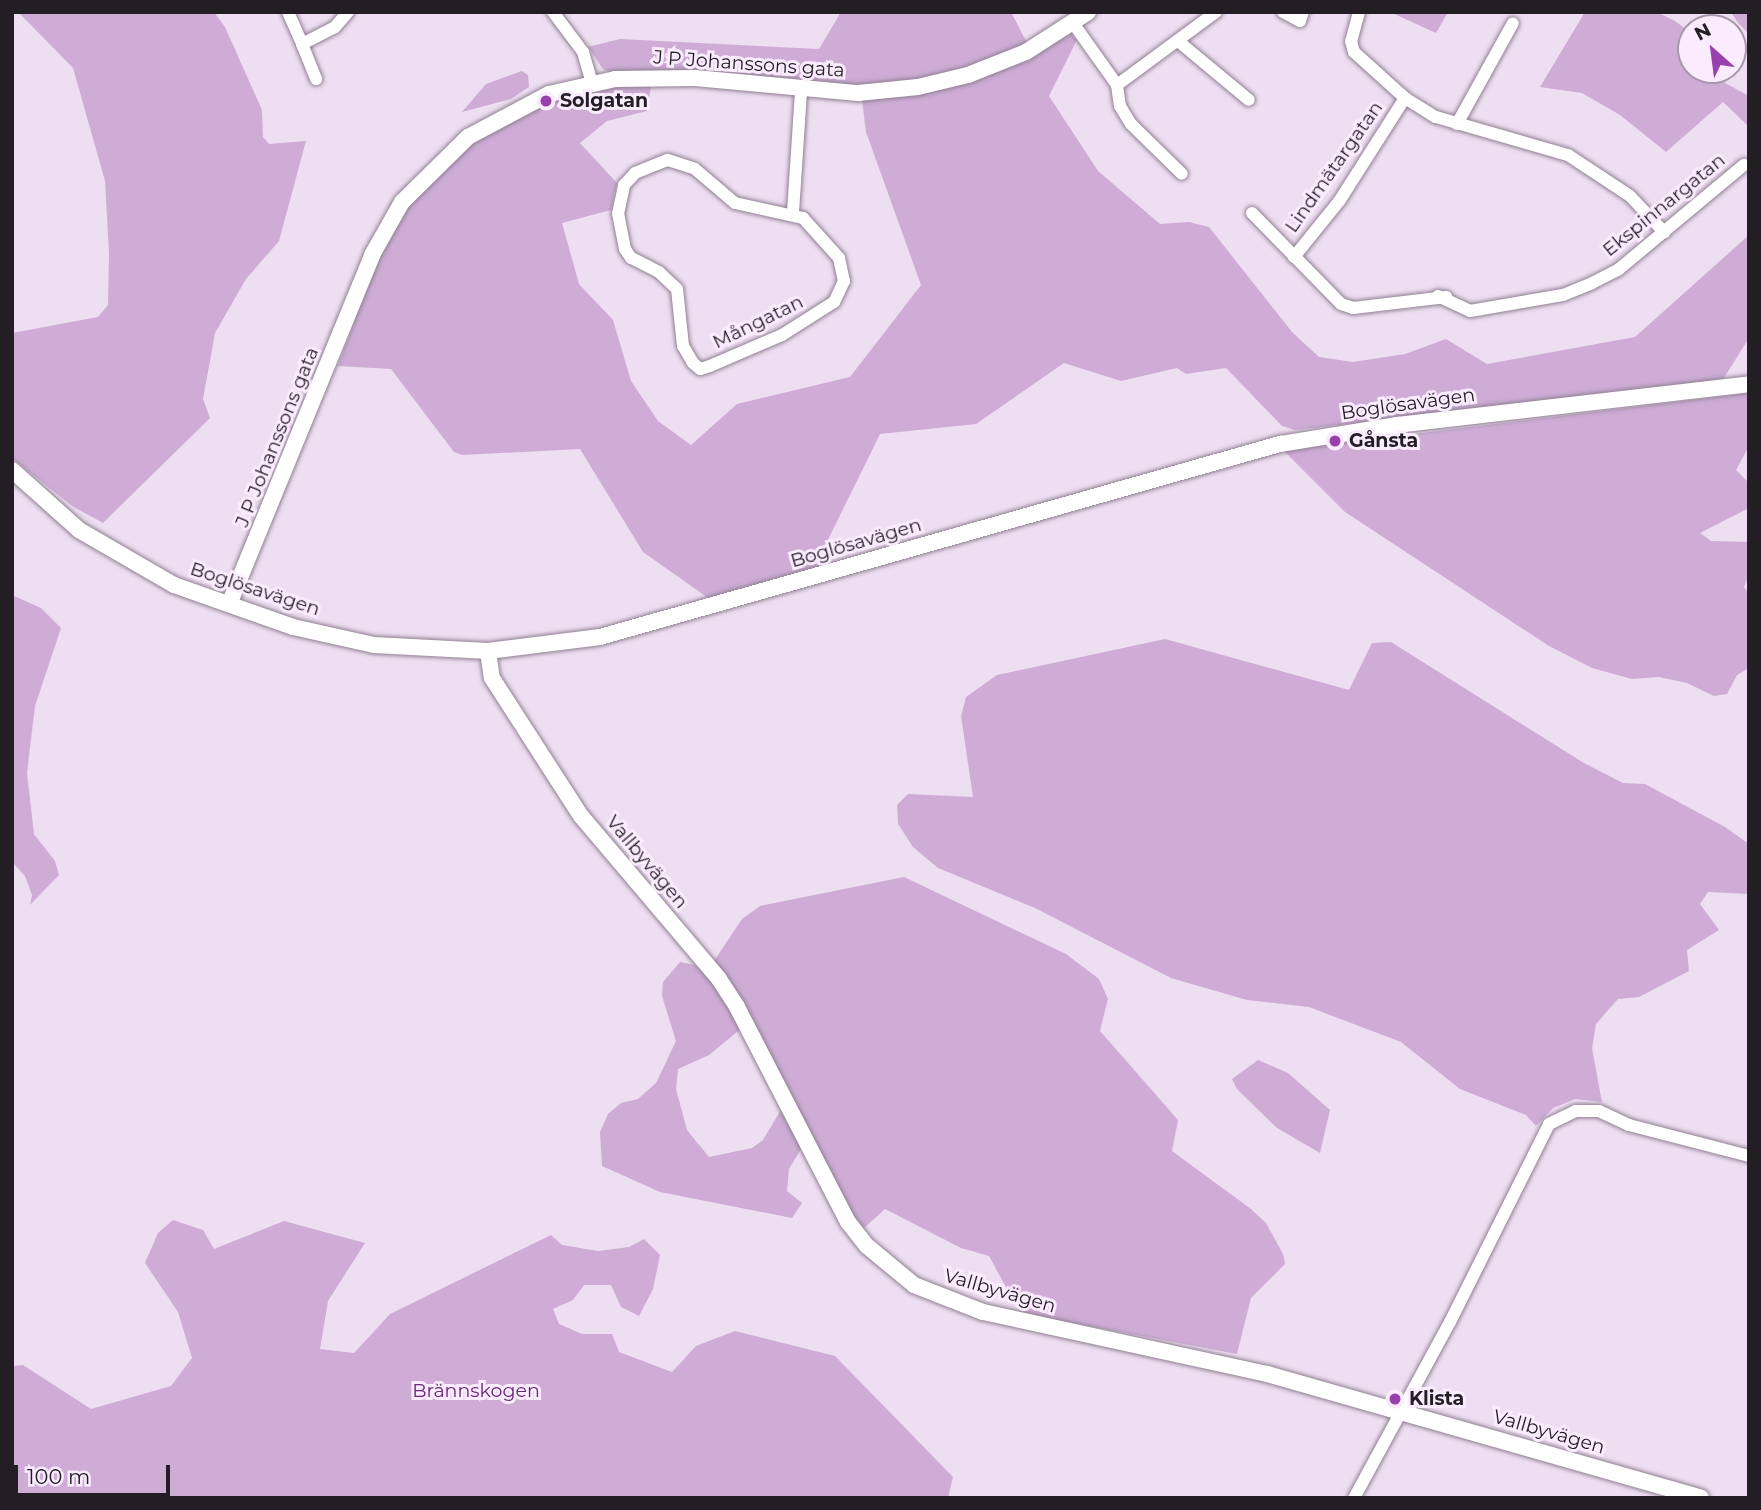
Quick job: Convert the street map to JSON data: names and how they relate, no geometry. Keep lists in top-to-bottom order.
{
  "streets": {
    "street": [
      "J P Johanssons gata",
      "Lindmätargatan",
      "Ekspinnargatan",
      "Mångatan",
      "Boglösavägen",
      "Vallbyvägen"
    ]
  },
  "crossings": [
    ["J P Johanssons gata", "Boglösavägen"],
    ["Lindmätargatan", "Ekspinnargatan"],
    ["Boglösavägen", "Vallbyvägen"]
  ],
  "parks": ["Brännskogen"],
  "places": ["Solgatan", "Gånsta", "Klista"],
  "scale_bar": "100 m",
  "north": "top left"
}
